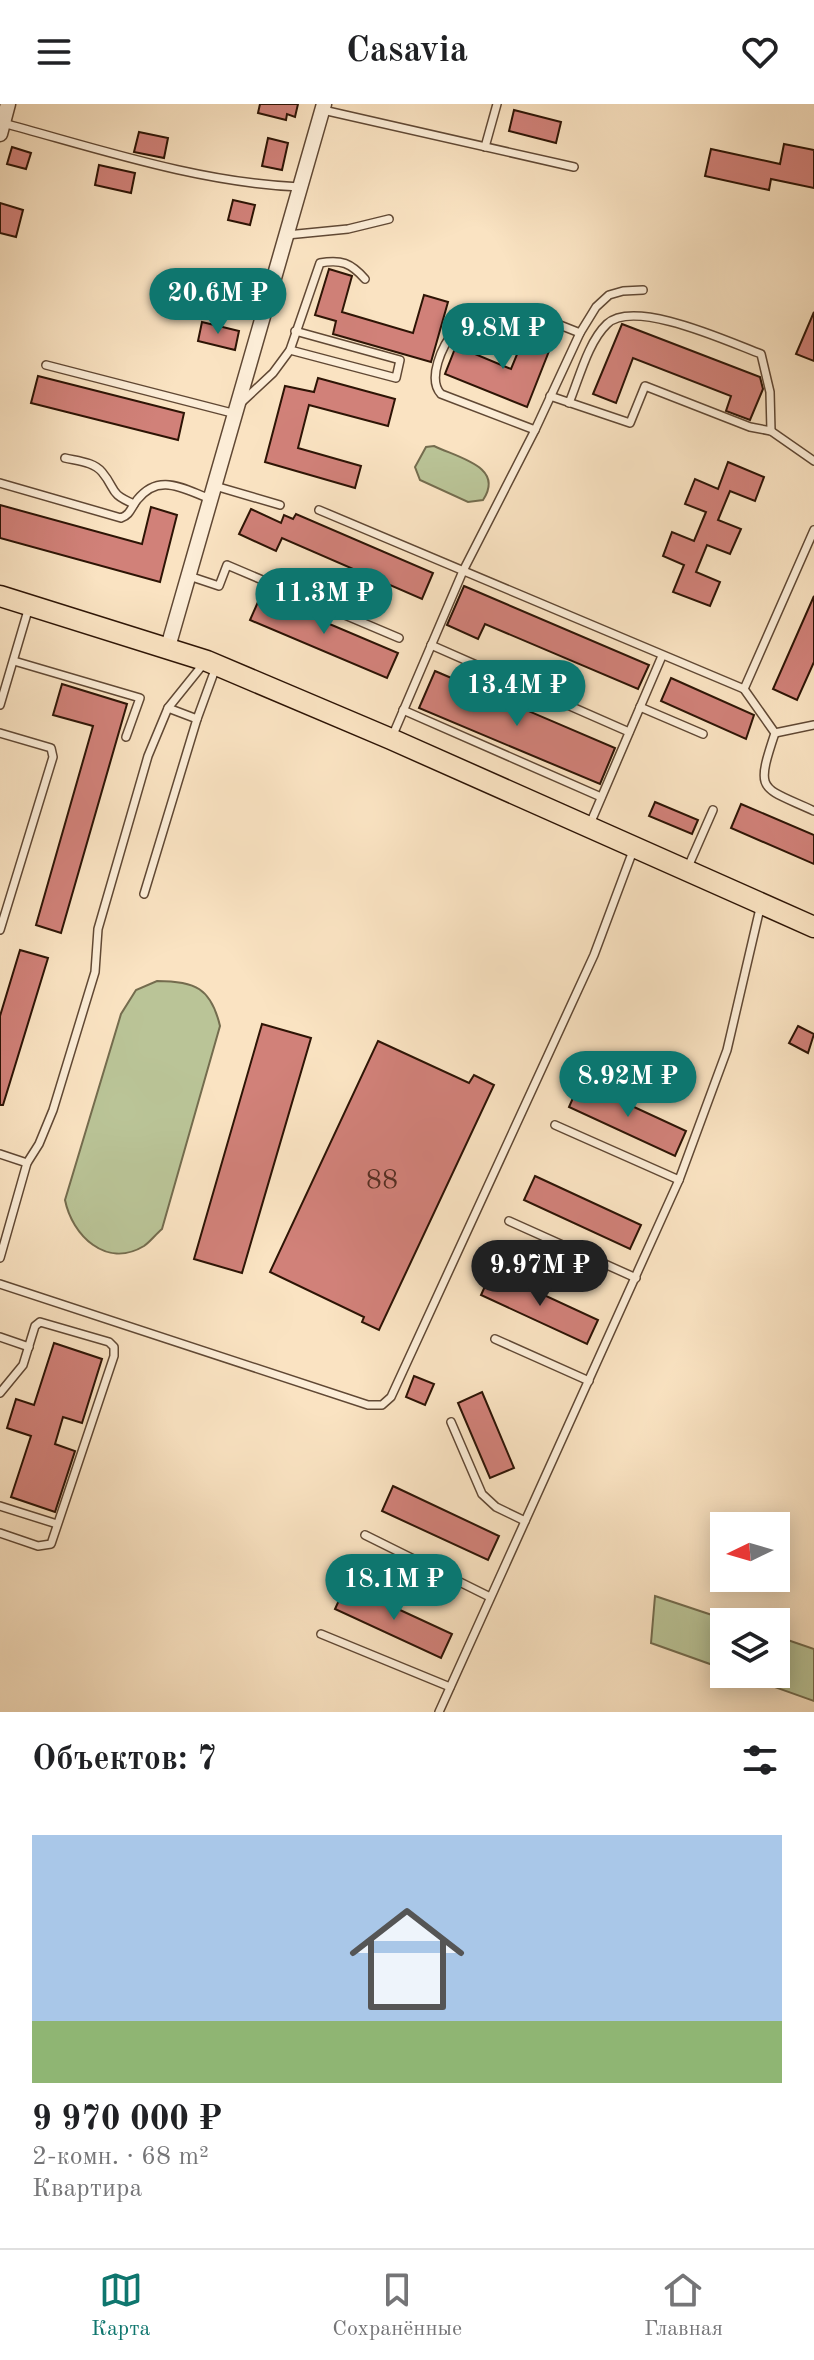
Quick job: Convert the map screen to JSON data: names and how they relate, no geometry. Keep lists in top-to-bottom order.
{
  "house_numbers": ["88"],
  "north": "left",
  "page": {
    "header": "Casavia",
    "price": [
      "20.6M ₽",
      "9.8M ₽",
      "11.3M ₽",
      "13.4M ₽",
      "8.92M ₽",
      "9.97M ₽",
      "18.1M ₽"
    ],
    "heading": "Объектов: 7",
    "list": [
      {
        "name": "9 970 000 ₽",
        "note": "2-комн. · 68 m² · Квартира"
      }
    ],
    "tabs": ["Карта", "Сохранённые", "Главная"]
  }
}
